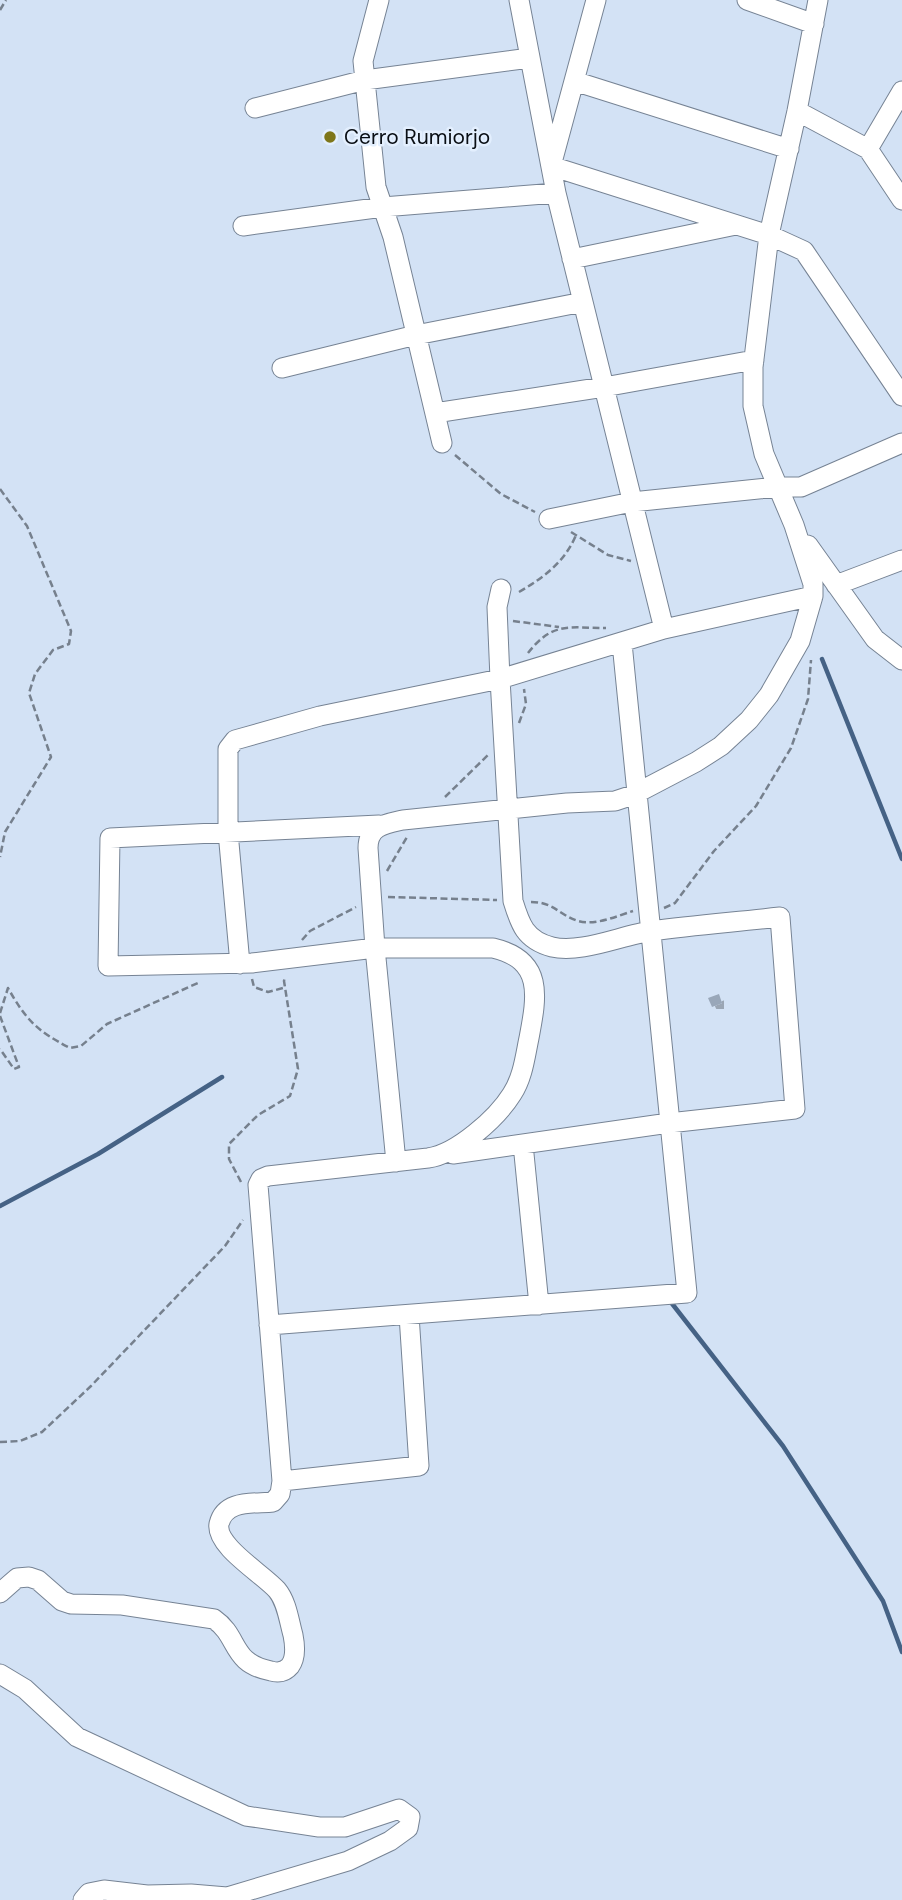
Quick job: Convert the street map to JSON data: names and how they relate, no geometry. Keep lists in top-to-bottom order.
{
  "places": ["Cerro Rumiorjo"]
}
